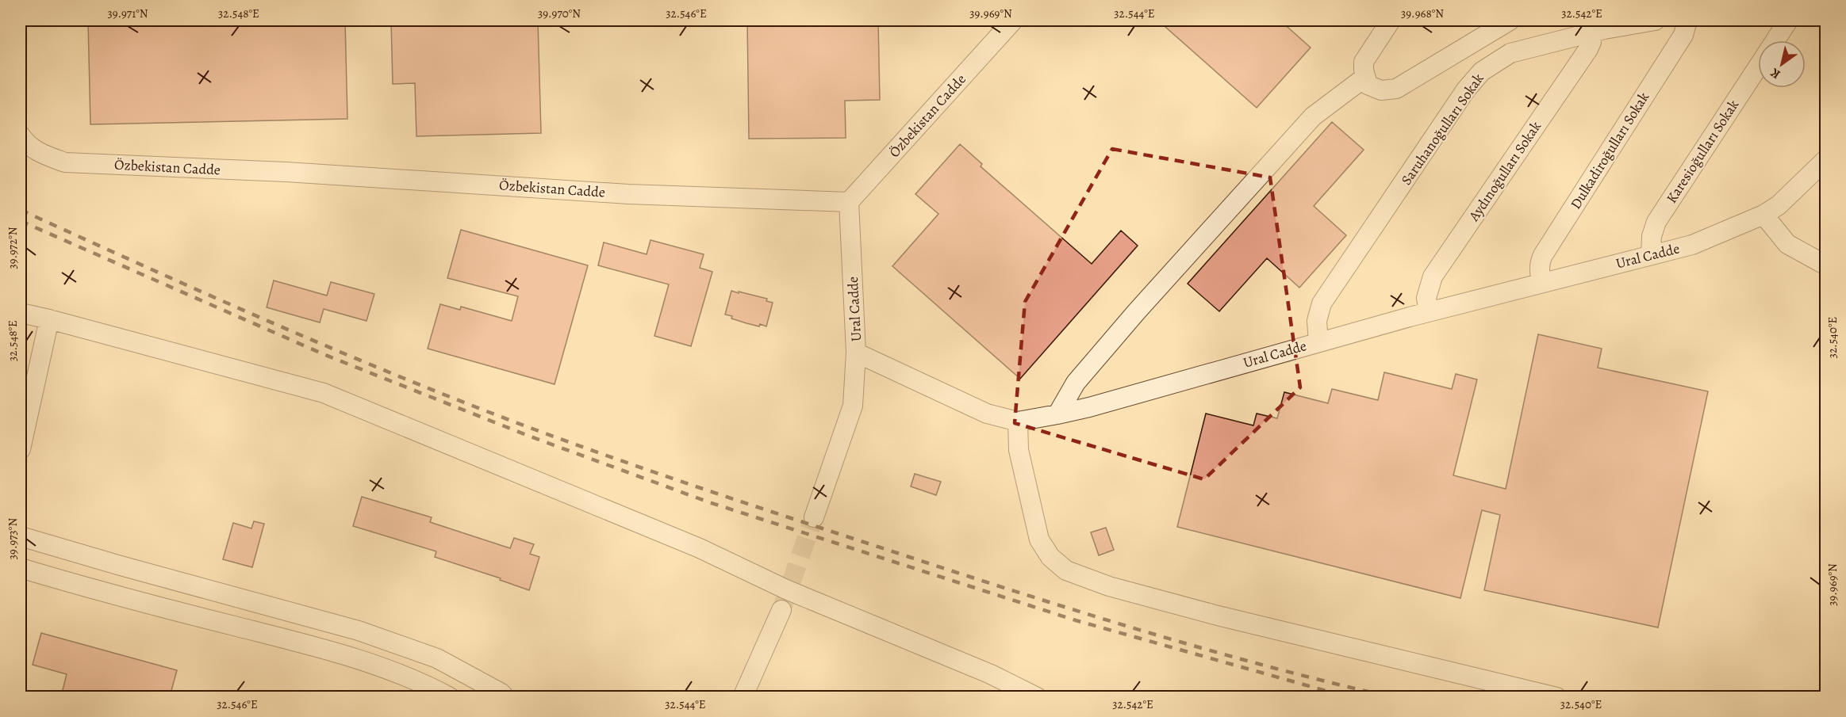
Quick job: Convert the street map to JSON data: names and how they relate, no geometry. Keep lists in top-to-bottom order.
{
  "streets": {
    "street": [
      "Özbekistan Cadde",
      "Saruhanoğulları Sokak",
      "Dulkadiroğulları Sokak",
      "Karesioğulları Sokak",
      "Aydınoğulları Sokak",
      "Ural Cadde"
    ]
  },
  "crossings": [
    ["Özbekistan Cadde", "Ural Cadde"],
    ["Saruhanoğulları Sokak", "Aydınoğulları Sokak"],
    ["Saruhanoğulları Sokak", "Ural Cadde"],
    ["Dulkadiroğulları Sokak", "Ural Cadde"],
    ["Karesioğulları Sokak", "Ural Cadde"],
    ["Aydınoğulları Sokak", "Ural Cadde"]
  ],
  "north": "bottom left",
  "coordinates": [
    "39.971°N",
    "32.548°E",
    "39.970°N",
    "32.546°E",
    "39.969°N",
    "32.544°E",
    "39.968°N",
    "32.542°E",
    "39.972°N",
    "32.540°E",
    "39.973°N"
  ]
}
